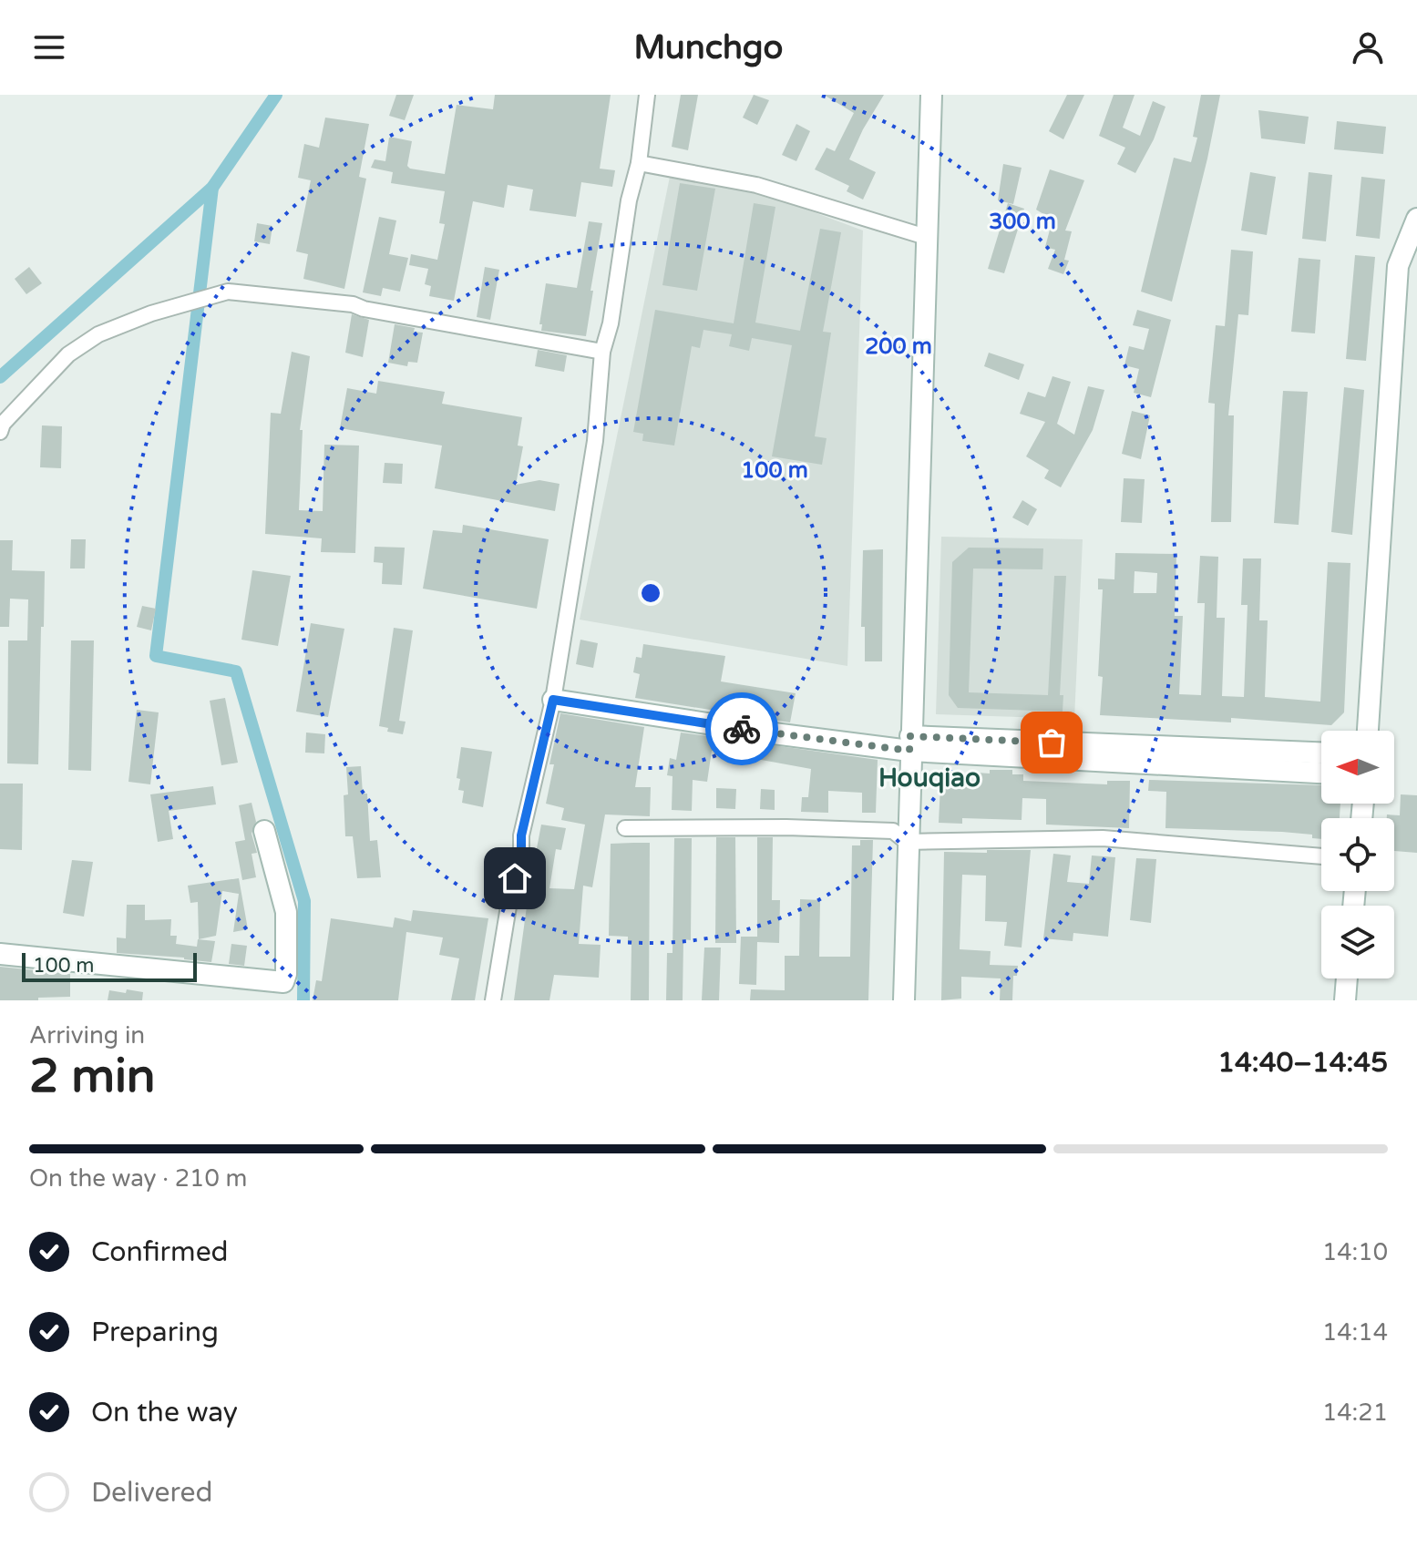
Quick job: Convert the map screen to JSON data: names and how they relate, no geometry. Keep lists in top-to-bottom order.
{
  "districts": ["Houqiao"],
  "scale_bar": "100 m",
  "north": "left",
  "page": {
    "header": "Munchgo",
    "scale": "100 m",
    "heading": ["2 min", "Arriving in", "14:40–14:45"],
    "bar": "On the way · 210 m",
    "list": [
      ["Confirmed", "14:10"],
      ["Preparing", "14:14"],
      ["On the way", "14:21"],
      "Delivered"
    ]
  },
  "rings": ["300 m", "200 m", "100 m"]
}
